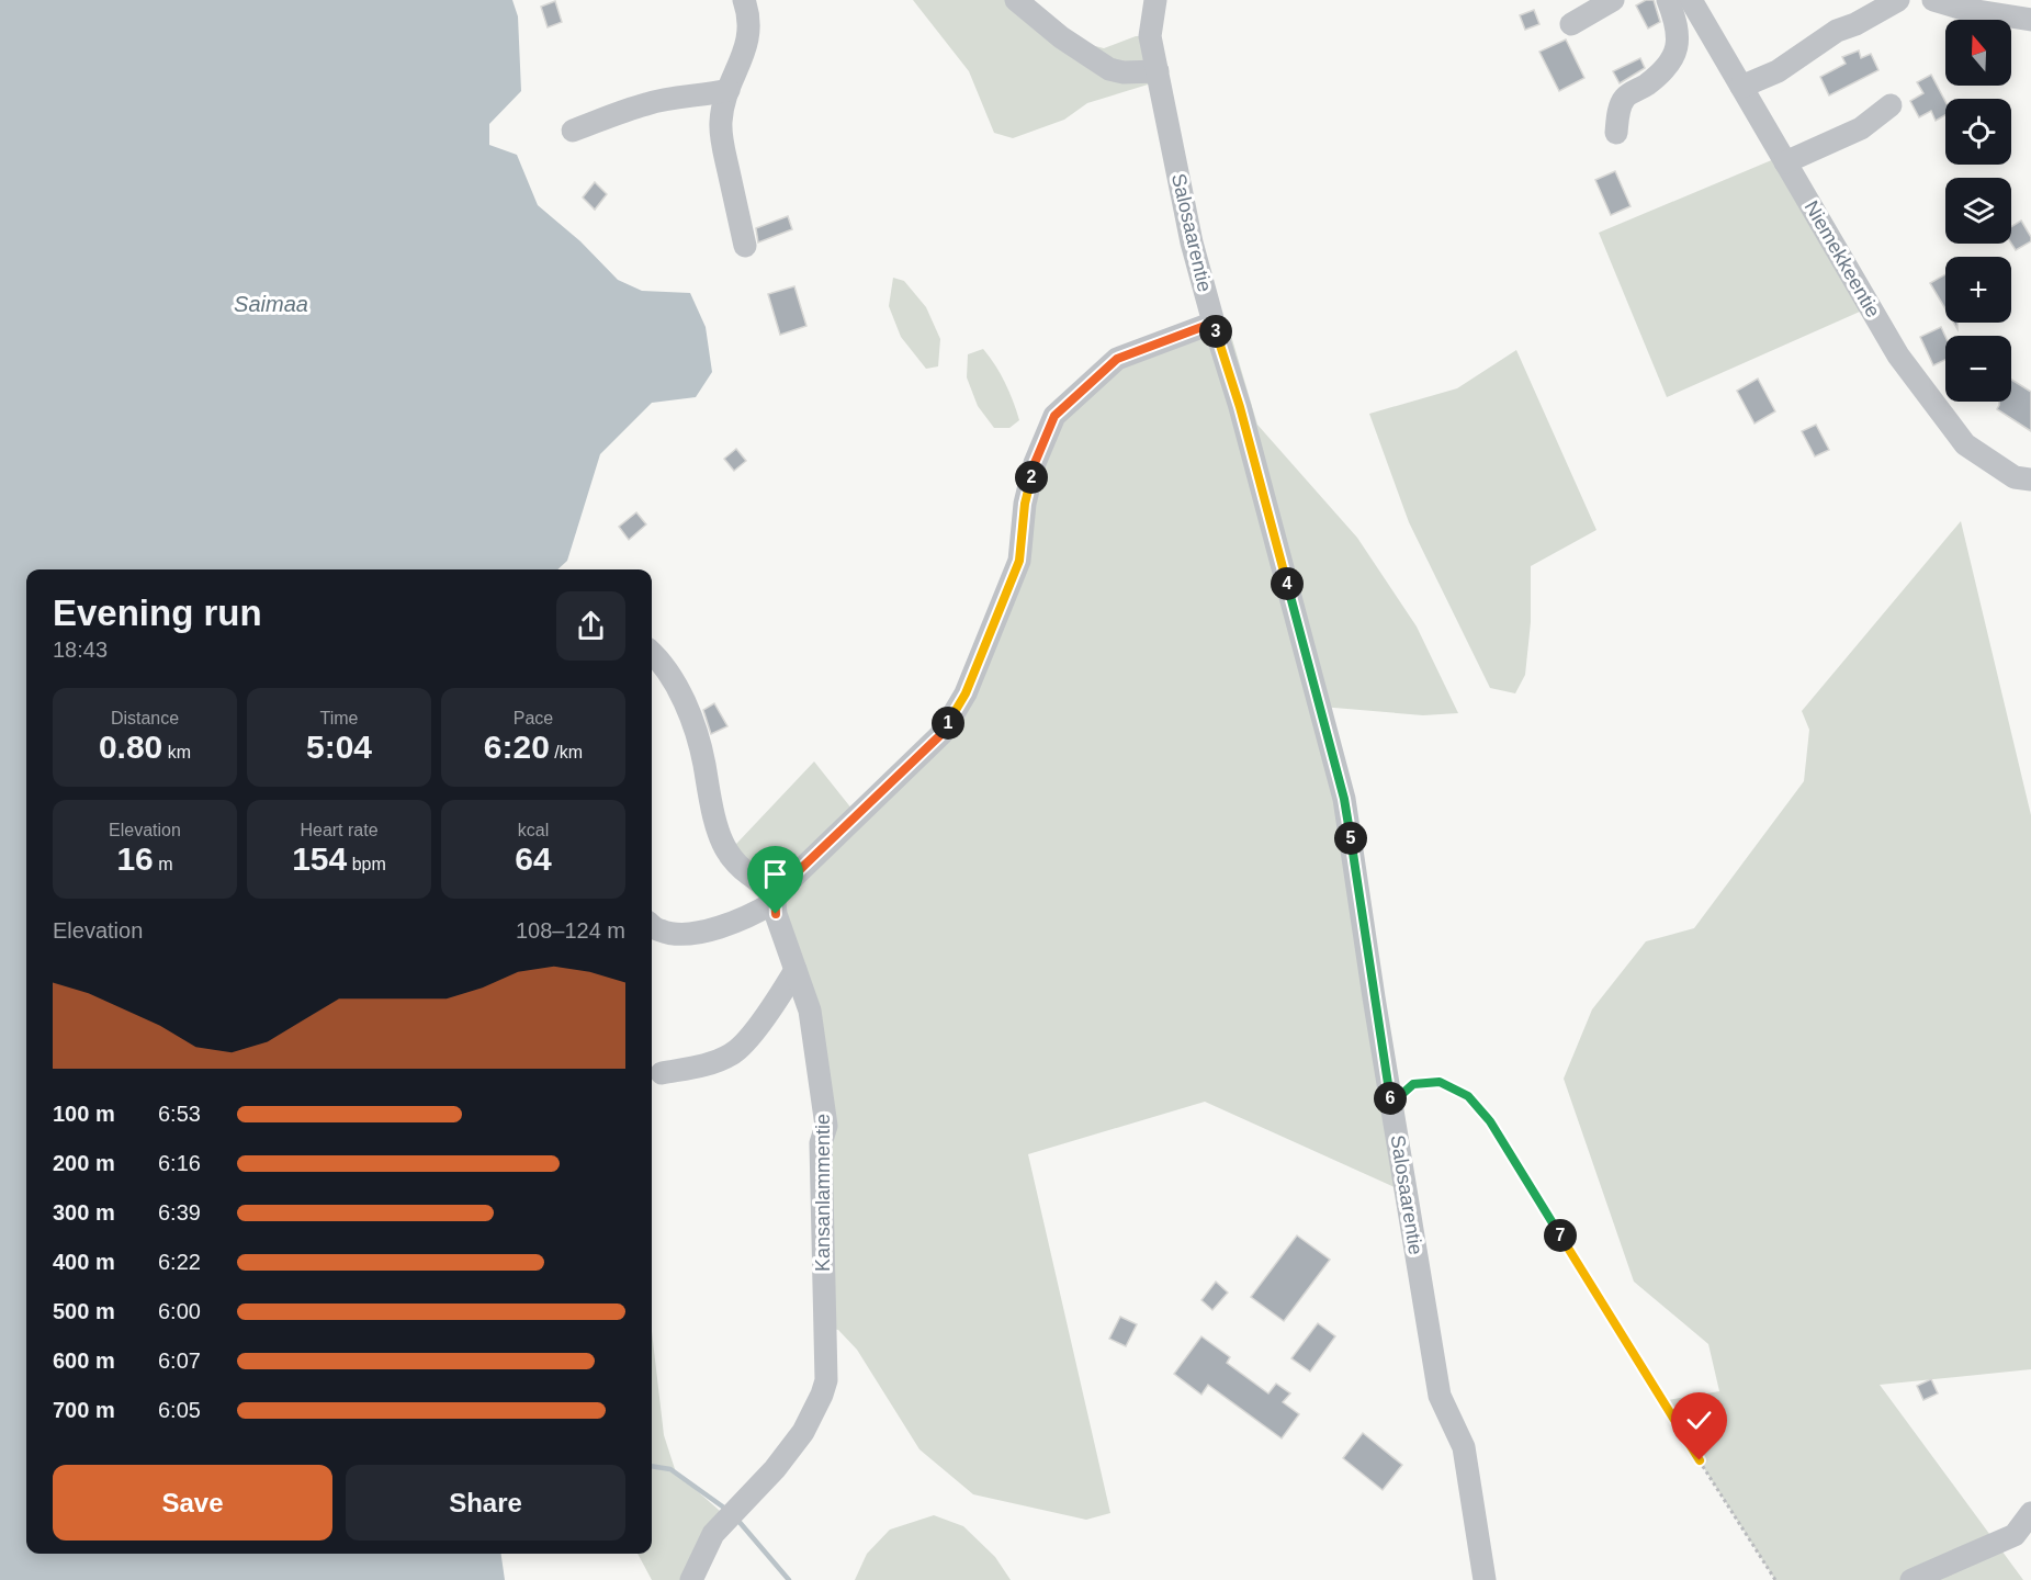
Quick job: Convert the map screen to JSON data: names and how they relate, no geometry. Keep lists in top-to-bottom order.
{
  "streets": {
    "street": ["Salosaarentie", "Niemekkeentie", "Kansanlammentie"]
  },
  "water": ["Saimaa"],
  "north": "top",
  "page": {
    "map_buttons": ["+", "−"],
    "pins": [
      "3",
      "2",
      "4",
      "1",
      "5",
      "6",
      "7"
    ],
    "heading": ["Evening run", "18:43"],
    "stats": [
      ["Distance", "0.80 km"],
      ["Time", "5:04"],
      ["Pace", "6:20 /km"],
      ["Elevation", "16 m"],
      ["Heart rate", "154 bpm"],
      ["kcal", "64"]
    ],
    "chart": ["Elevation", "108–124 m"],
    "list": [
      {
        "name": "100 m",
        "note": "6:53"
      },
      {
        "name": "200 m",
        "note": "6:16"
      },
      {
        "name": "300 m",
        "note": "6:39"
      },
      {
        "name": "400 m",
        "note": "6:22"
      },
      {
        "name": "500 m",
        "note": "6:00"
      },
      {
        "name": "600 m",
        "note": "6:07"
      },
      {
        "name": "700 m",
        "note": "6:05"
      }
    ],
    "buttons": ["Save", "Share"]
  }
}
